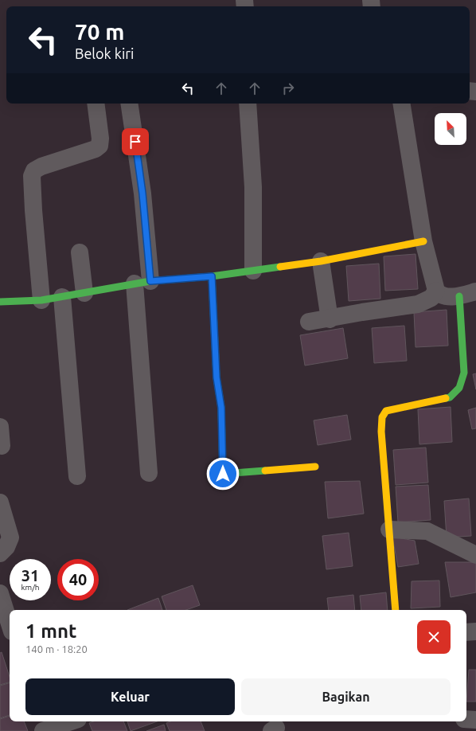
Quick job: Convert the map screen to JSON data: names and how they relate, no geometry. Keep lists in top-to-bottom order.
{
  "north": "top left",
  "page": {
    "turn": ["70 m", "Belok kiri"],
    "speed": "31 km/h",
    "limit": "40",
    "heading": ["1 mnt", "140 m · 18:20"],
    "buttons": ["Keluar", "Bagikan"]
  }
}
